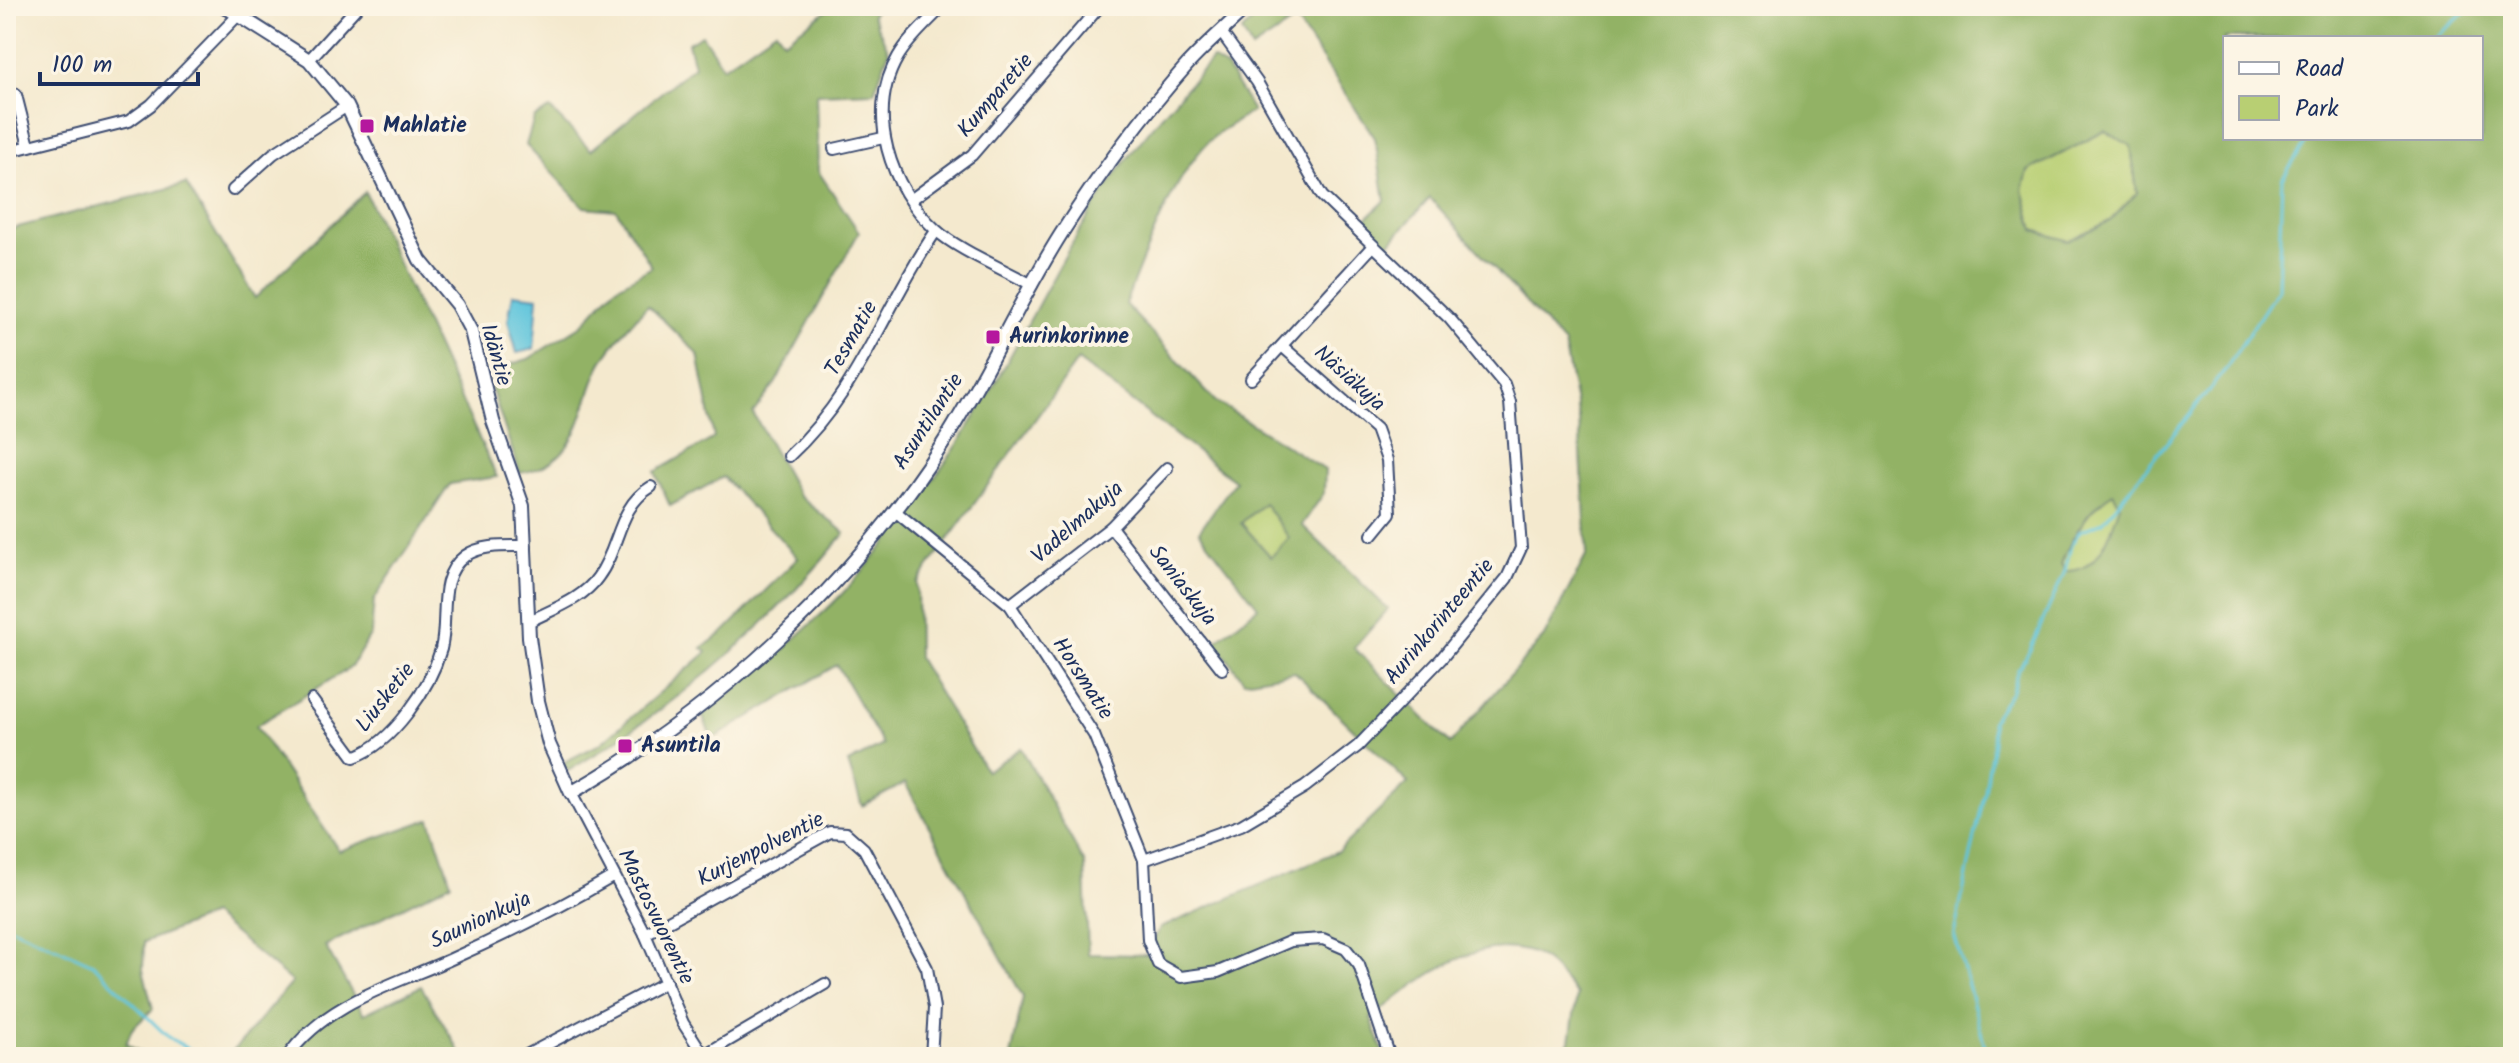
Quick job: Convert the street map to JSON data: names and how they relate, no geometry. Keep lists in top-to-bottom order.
{
  "streets": {
    "street": [
      "Kumparetie",
      "Tesmatie",
      "Idäntie",
      "Näsiäkuja",
      "Asuntilantie",
      "Vadelmakuja",
      "Saniaskuja",
      "Aurinkorinteentie",
      "Horsmatie",
      "Liusketie",
      "Kurjenpolventie",
      "Mastosvuorentie",
      "Saunionkuja"
    ]
  },
  "crossings": [
    ["Idäntie", "Asuntilantie"],
    ["Idäntie", "Liusketie"],
    ["Idäntie", "Mastosvuorentie"],
    ["Asuntilantie", "Aurinkorinteentie"],
    ["Asuntilantie", "Horsmatie"],
    ["Asuntilantie", "Mastosvuorentie"],
    ["Vadelmakuja", "Saniaskuja"],
    ["Vadelmakuja", "Horsmatie"],
    ["Aurinkorinteentie", "Horsmatie"],
    ["Kurjenpolventie", "Mastosvuorentie"],
    ["Mastosvuorentie", "Saunionkuja"]
  ],
  "places": {
    "transit": ["Mahlatie", "Aurinkorinne", "Asuntila"]
  },
  "legend": ["Road", "Park"],
  "scale_bar": "100 m"
}
